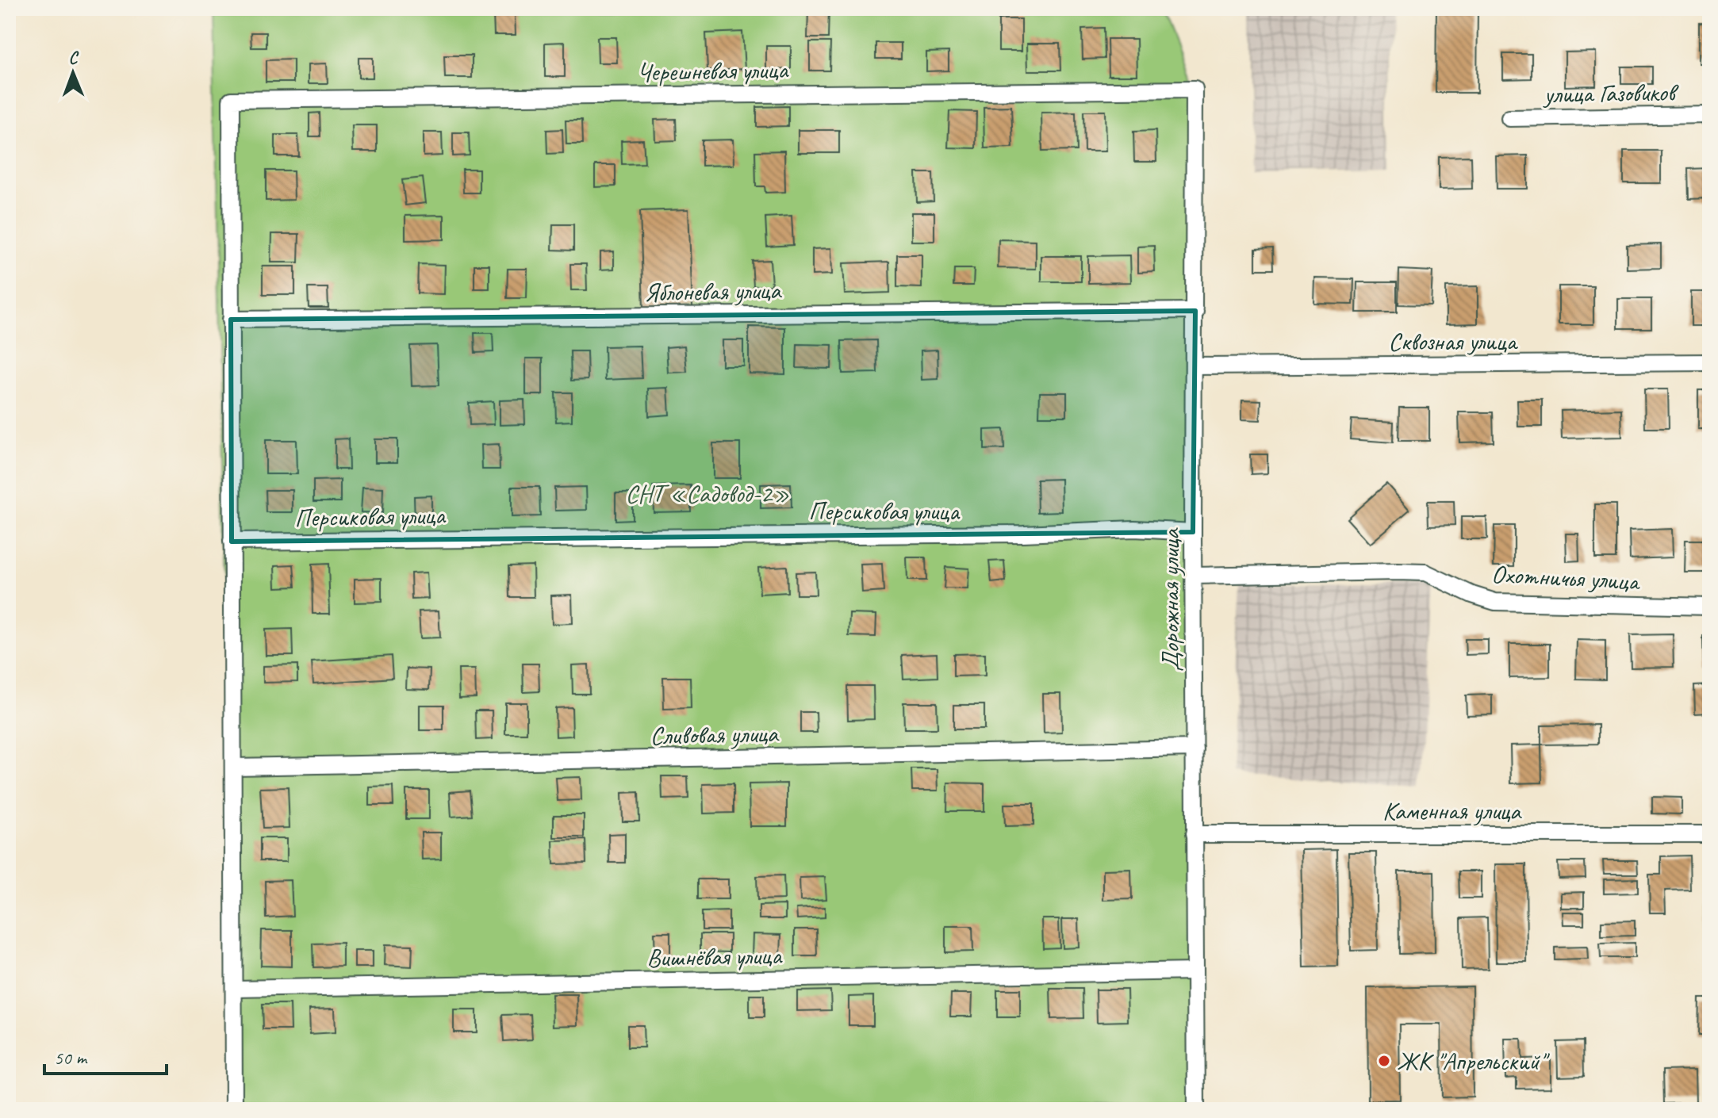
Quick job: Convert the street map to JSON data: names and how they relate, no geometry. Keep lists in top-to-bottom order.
{
  "streets": {
    "street": [
      "Черешневая улица",
      "улица Газовиков",
      "Яблоневая улица",
      "Сквозная улица",
      "Персиковая улица",
      "Охотничья улица",
      "Дорожная улица",
      "Сливовая улица",
      "Каменная улица",
      "Вишнёвая улица"
    ]
  },
  "crossings": [
    ["Черешневая улица", "Яблоневая улица"],
    ["Черешневая улица", "Дорожная улица"],
    ["Яблоневая улица", "Дорожная улица"],
    ["Сквозная улица", "Дорожная улица"],
    ["Персиковая улица", "Дорожная улица"],
    ["Охотничья улица", "Дорожная улица"],
    ["Дорожная улица", "Сливовая улица"],
    ["Дорожная улица", "Каменная улица"],
    ["Дорожная улица", "Вишнёвая улица"]
  ],
  "parks": ["СНТ «Садовод-2»"],
  "places": ["ЖК \"Апрельский\""],
  "scale_bar": "50 m",
  "north": "top"
}
